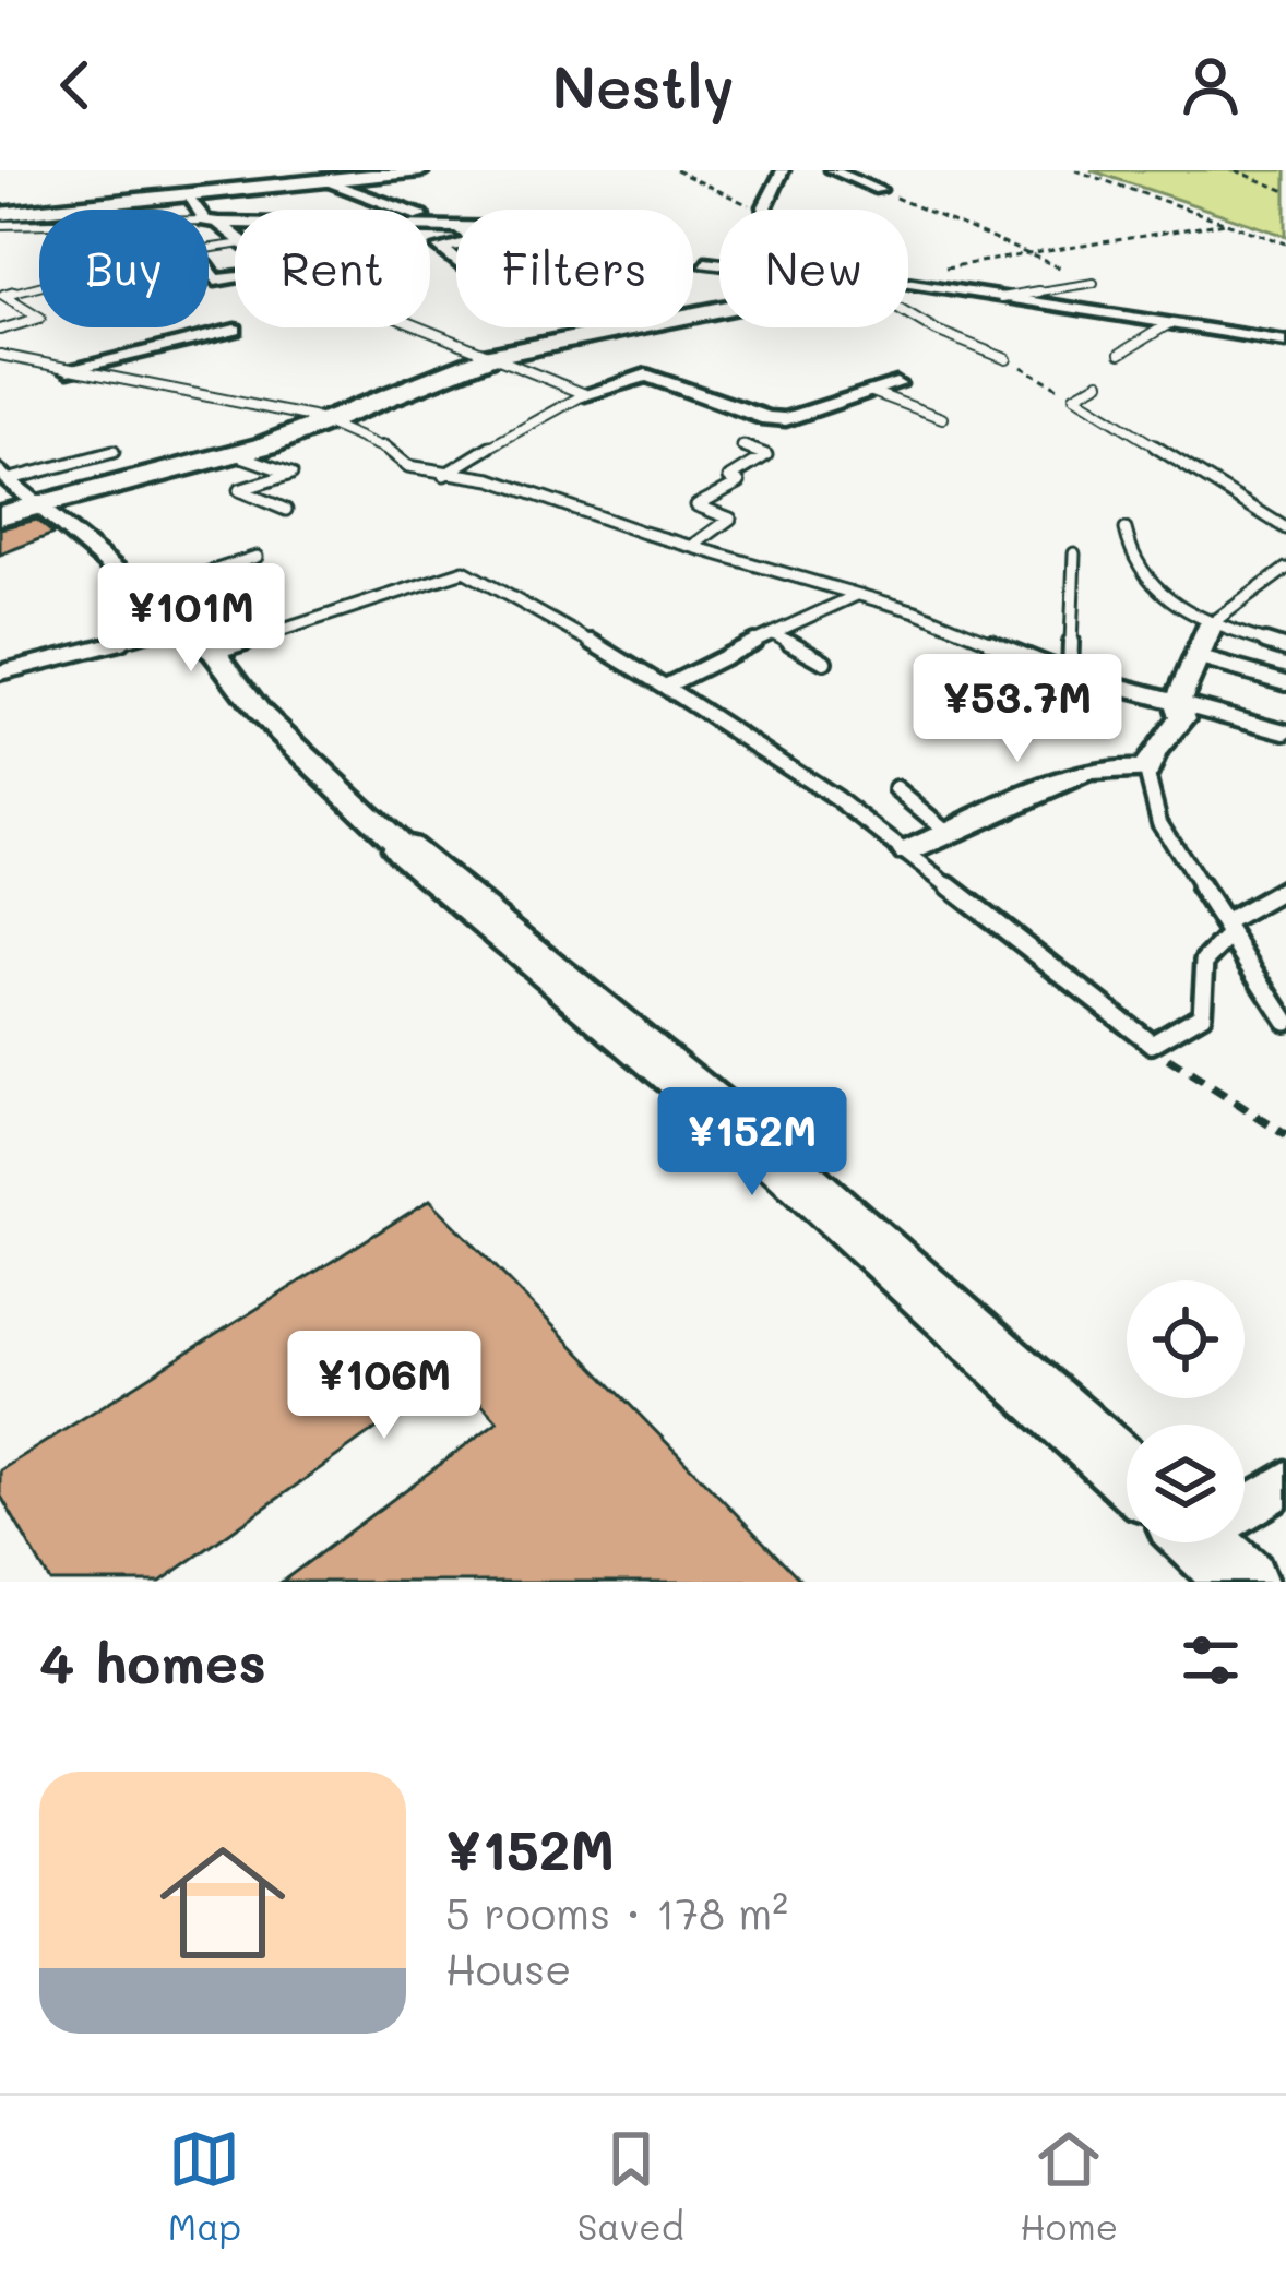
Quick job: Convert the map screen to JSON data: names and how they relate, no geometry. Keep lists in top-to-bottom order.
{
  "page": {
    "header": "Nestly",
    "chip": [
      "Buy",
      "Rent",
      "Filters",
      "New"
    ],
    "price": [
      "¥101M",
      "¥53.7M",
      "¥152M",
      "¥106M"
    ],
    "heading": "4 homes",
    "list": [
      {
        "name": "¥152M",
        "note": "5 rooms · 178 m² · House"
      }
    ],
    "tabs": ["Map", "Saved", "Home"]
  }
}
